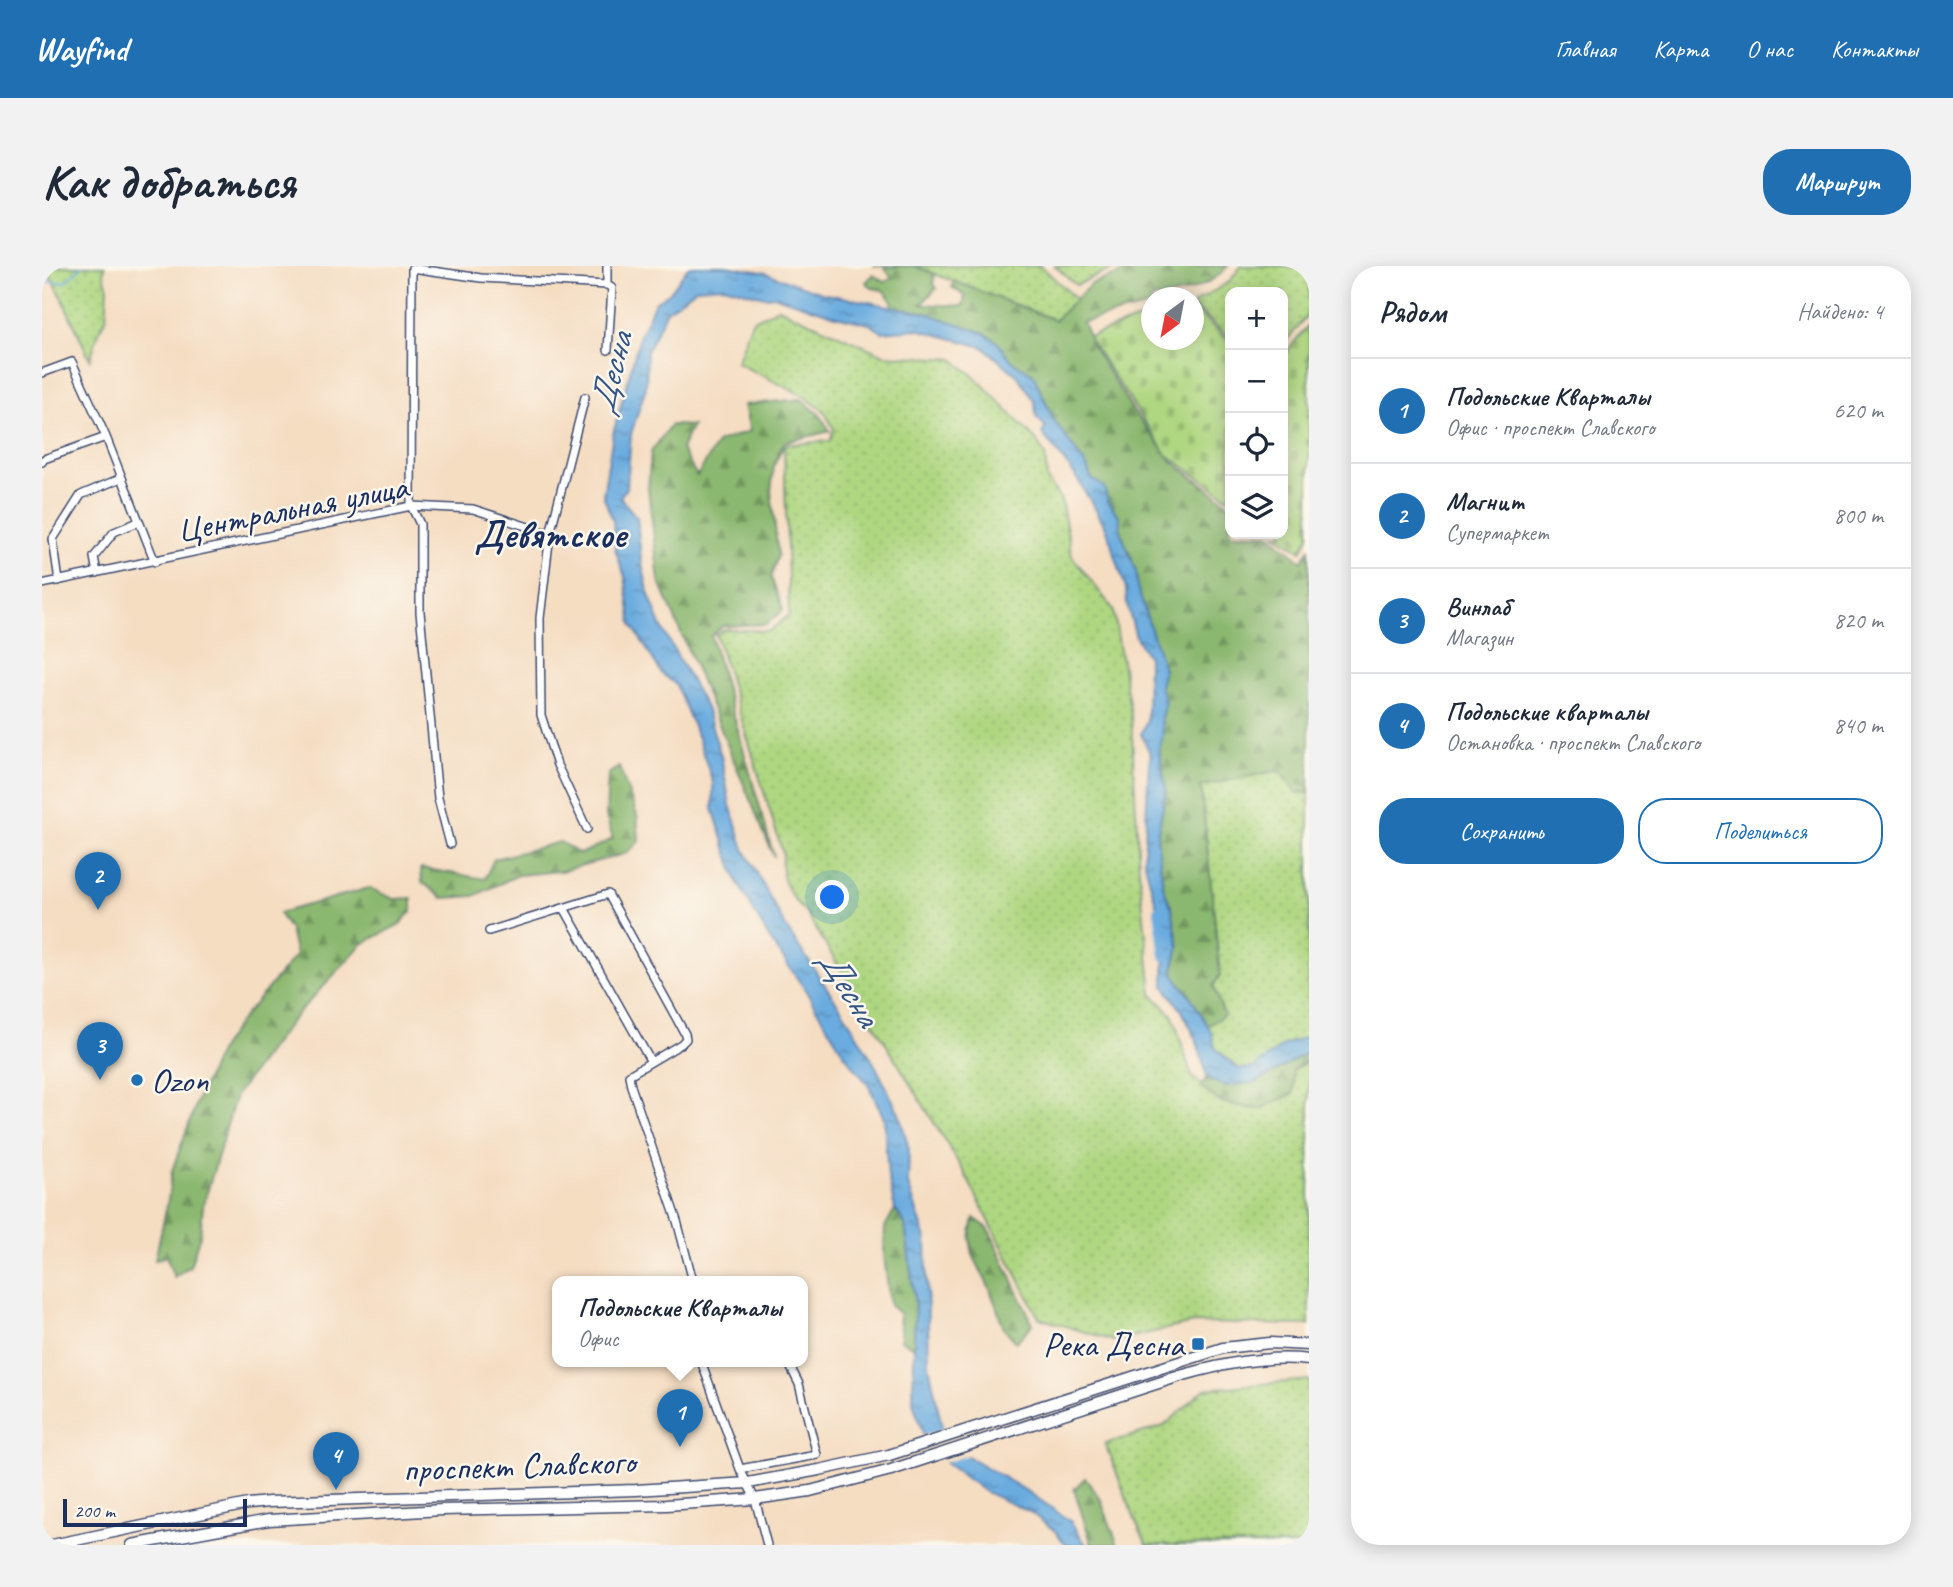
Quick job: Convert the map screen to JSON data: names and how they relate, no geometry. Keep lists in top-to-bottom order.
{
  "streets": {
    "main road": ["проспект Славского"],
    "street": ["Центральная улица"]
  },
  "districts": ["Девятское"],
  "water": ["Десна"],
  "places": {
    "other": ["Ozon"],
    "transit": ["Река Десна"]
  },
  "scale_bar": "200 m",
  "north": "bottom left",
  "page": {
    "header": "Wayfind",
    "nav": [
      "Главная",
      "Карта",
      "О нас",
      "Контакты"
    ],
    "buttons": [
      "Маршрут",
      ["Сохранить", "Поделиться"]
    ],
    "title": "Как добраться",
    "heading": ["Рядом", "Найдено: 4"],
    "map_buttons": ["+", "−"],
    "list": [
      {
        "mark": "1",
        "name": "Подольские Кварталы",
        "note": "Офис · проспект Славского",
        "value": "620 m"
      },
      {
        "mark": "2",
        "name": "Магнит",
        "note": "Супермаркет",
        "value": "800 m"
      },
      {
        "mark": "3",
        "name": "Винлаб",
        "note": "Магазин",
        "value": "820 m"
      },
      {
        "mark": "4",
        "name": "Подольские кварталы",
        "note": "Остановка · проспект Славского",
        "value": "840 m"
      }
    ],
    "pins": [
      "2",
      "3",
      "1",
      "4"
    ],
    "popup": ["Подольские Кварталы", "Офис"],
    "scale": "200 m"
  }
}
